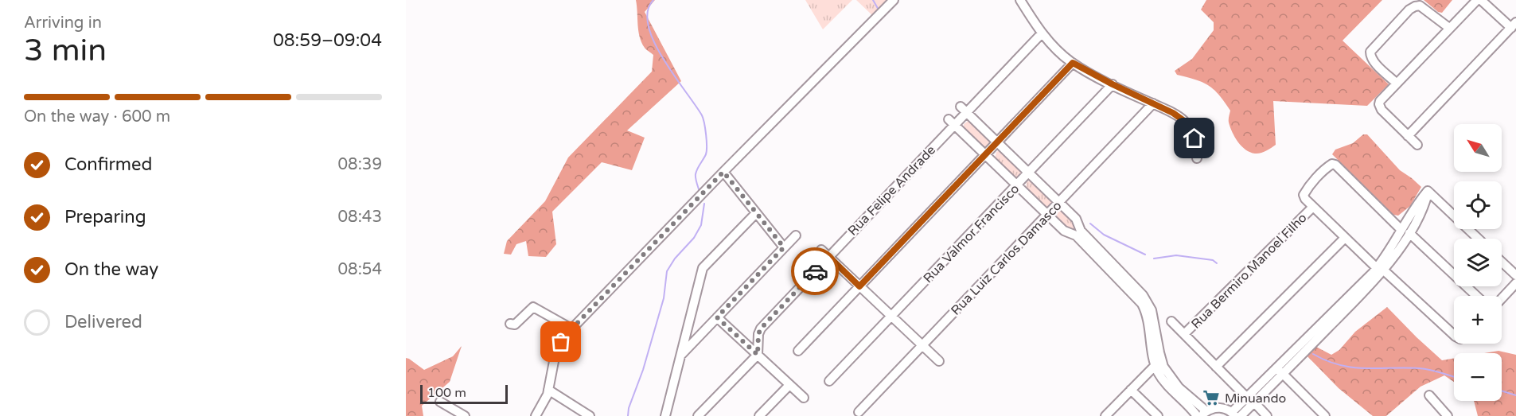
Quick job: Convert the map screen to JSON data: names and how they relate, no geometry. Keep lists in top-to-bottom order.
{
  "streets": {
    "street": [
      "Rua Felipe Andrade",
      "Rua Valmor Francisco",
      "Rua Luiz Carlos Damasco",
      "Rua Bermiro Manoel Filho"
    ]
  },
  "places": {
    "supermarket": ["Minuando"]
  },
  "scale_bar": "100 m",
  "north": "top left",
  "page": {
    "heading": ["3 min", "Arriving in", "08:59–09:04"],
    "bar": "On the way · 600 m",
    "map_buttons": ["+", "−"],
    "list": [
      ["Confirmed", "08:39"],
      ["Preparing", "08:43"],
      ["On the way", "08:54"],
      "Delivered"
    ],
    "scale": "100 m"
  }
}
